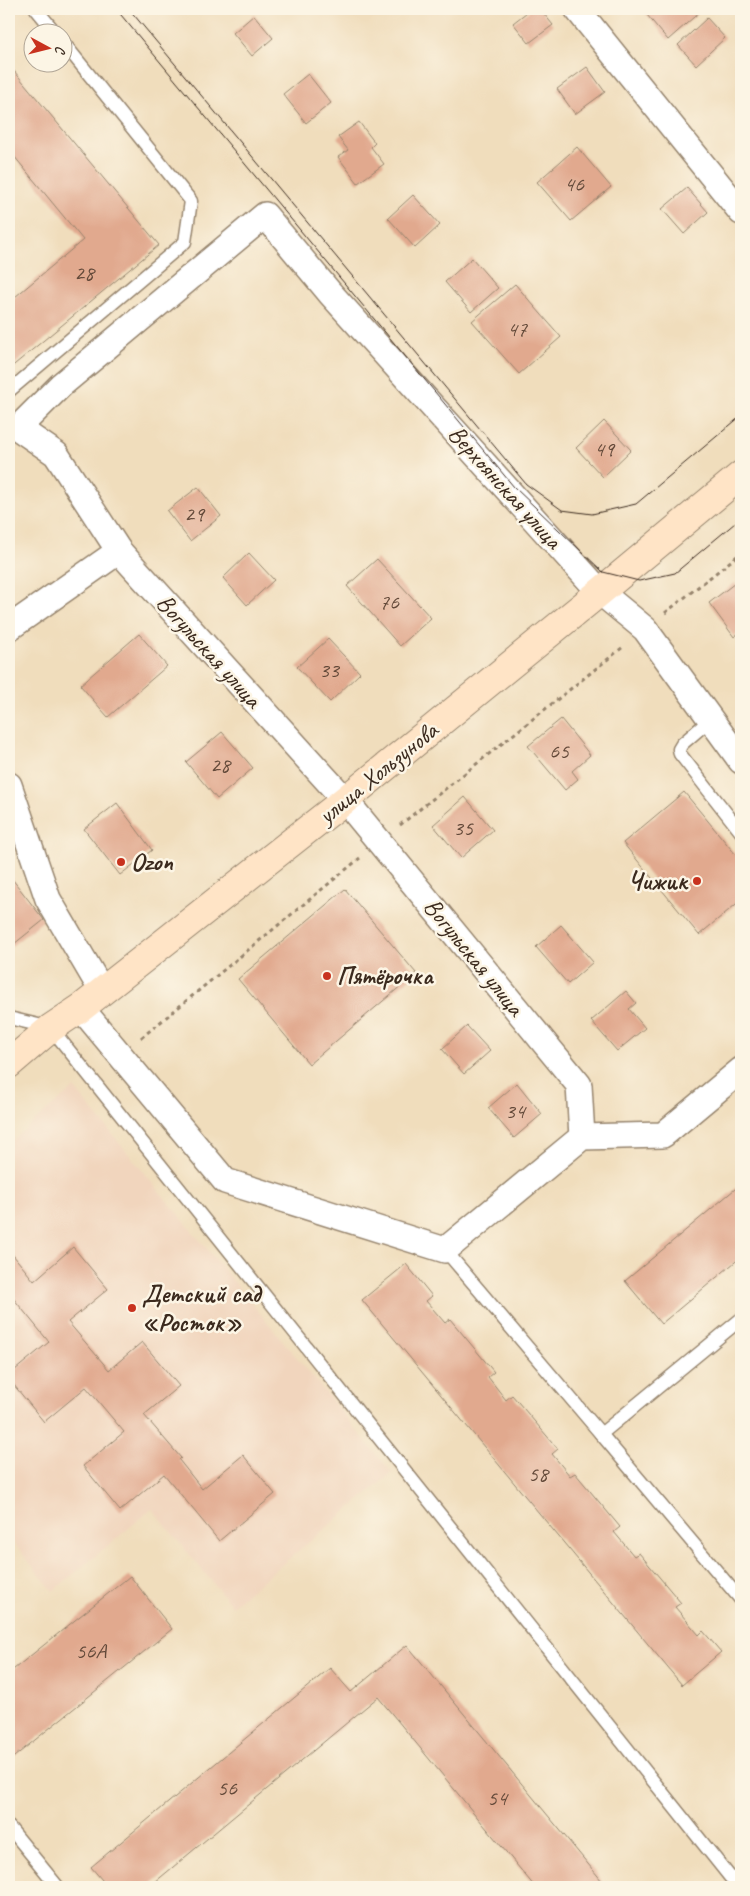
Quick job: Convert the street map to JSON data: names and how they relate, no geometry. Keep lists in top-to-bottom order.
{
  "streets": {
    "street": ["Верхоянская улица", "Вогульская улица", "улица Хользунова"]
  },
  "crossings": [
    ["Верхоянская улица", "Вогульская улица"],
    ["Верхоянская улица", "улица Хользунова"],
    ["Вогульская улица", "улица Хользунова"]
  ],
  "places": [
    "Ozon",
    "Чижик",
    "Пятёрочка",
    "Детский сад «Росток»"
  ],
  "house_numbers": [
    "46",
    "28",
    "47",
    "49",
    "29",
    "76",
    "33",
    "65",
    "28",
    "35",
    "34",
    "58",
    "56А",
    "56",
    "54"
  ],
  "north": "right"
}
